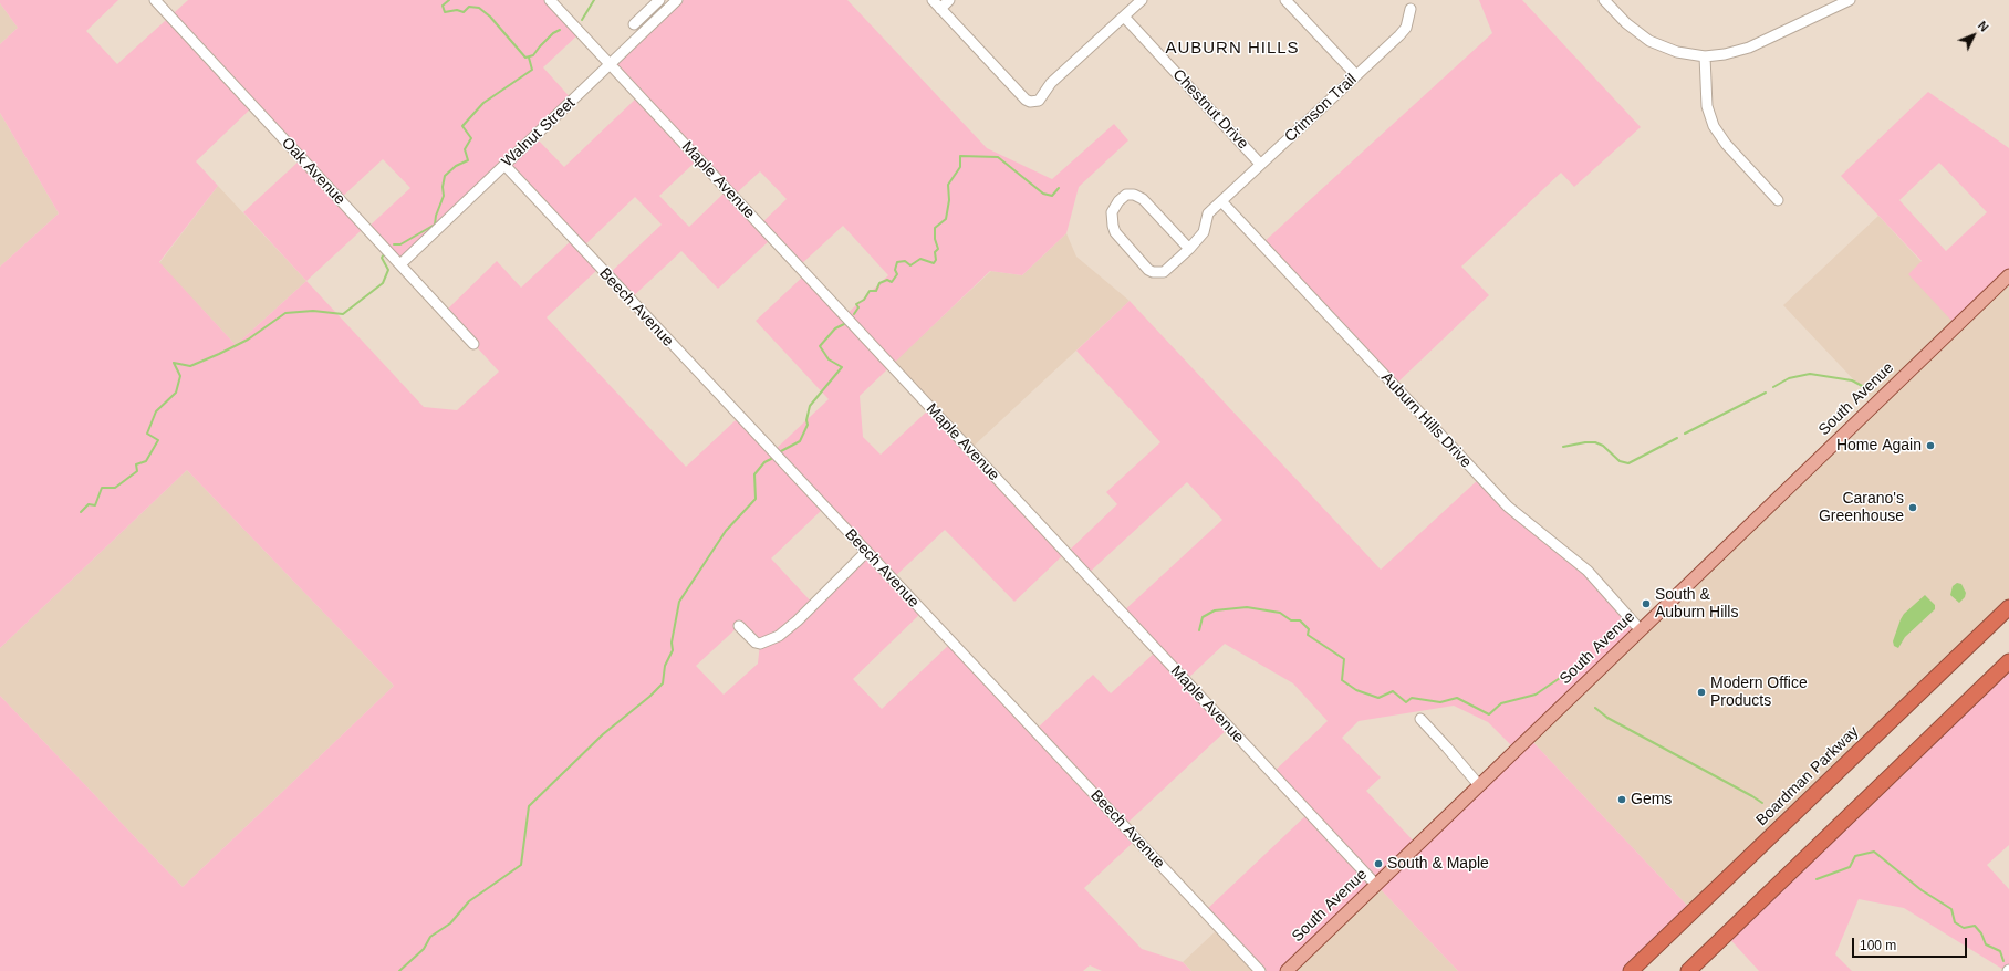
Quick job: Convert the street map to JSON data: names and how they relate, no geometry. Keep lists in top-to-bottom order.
{
  "streets": {
    "highway": ["Boardman Parkway"],
    "main road": ["South Avenue"],
    "street": [
      "Crimson Trail",
      "Chestnut Drive",
      "Walnut Street",
      "Oak Avenue",
      "Maple Avenue",
      "Beech Avenue",
      "Auburn Hills Drive"
    ]
  },
  "crossings": [
    ["Crimson Trail", "Chestnut Drive"],
    ["Crimson Trail", "Auburn Hills Drive"],
    ["Walnut Street", "Oak Avenue"],
    ["Walnut Street", "Maple Avenue"],
    ["Walnut Street", "Beech Avenue"],
    ["Maple Avenue", "South Avenue"],
    ["South Avenue", "Auburn Hills Drive"]
  ],
  "districts": ["AUBURN HILLS"],
  "places": [
    "Home Again",
    "Carano's Greenhouse",
    "South & Auburn Hills",
    "Modern Office Products",
    "Gems",
    "South & Maple"
  ],
  "scale_bar": "100 m",
  "north": "top right"
}
